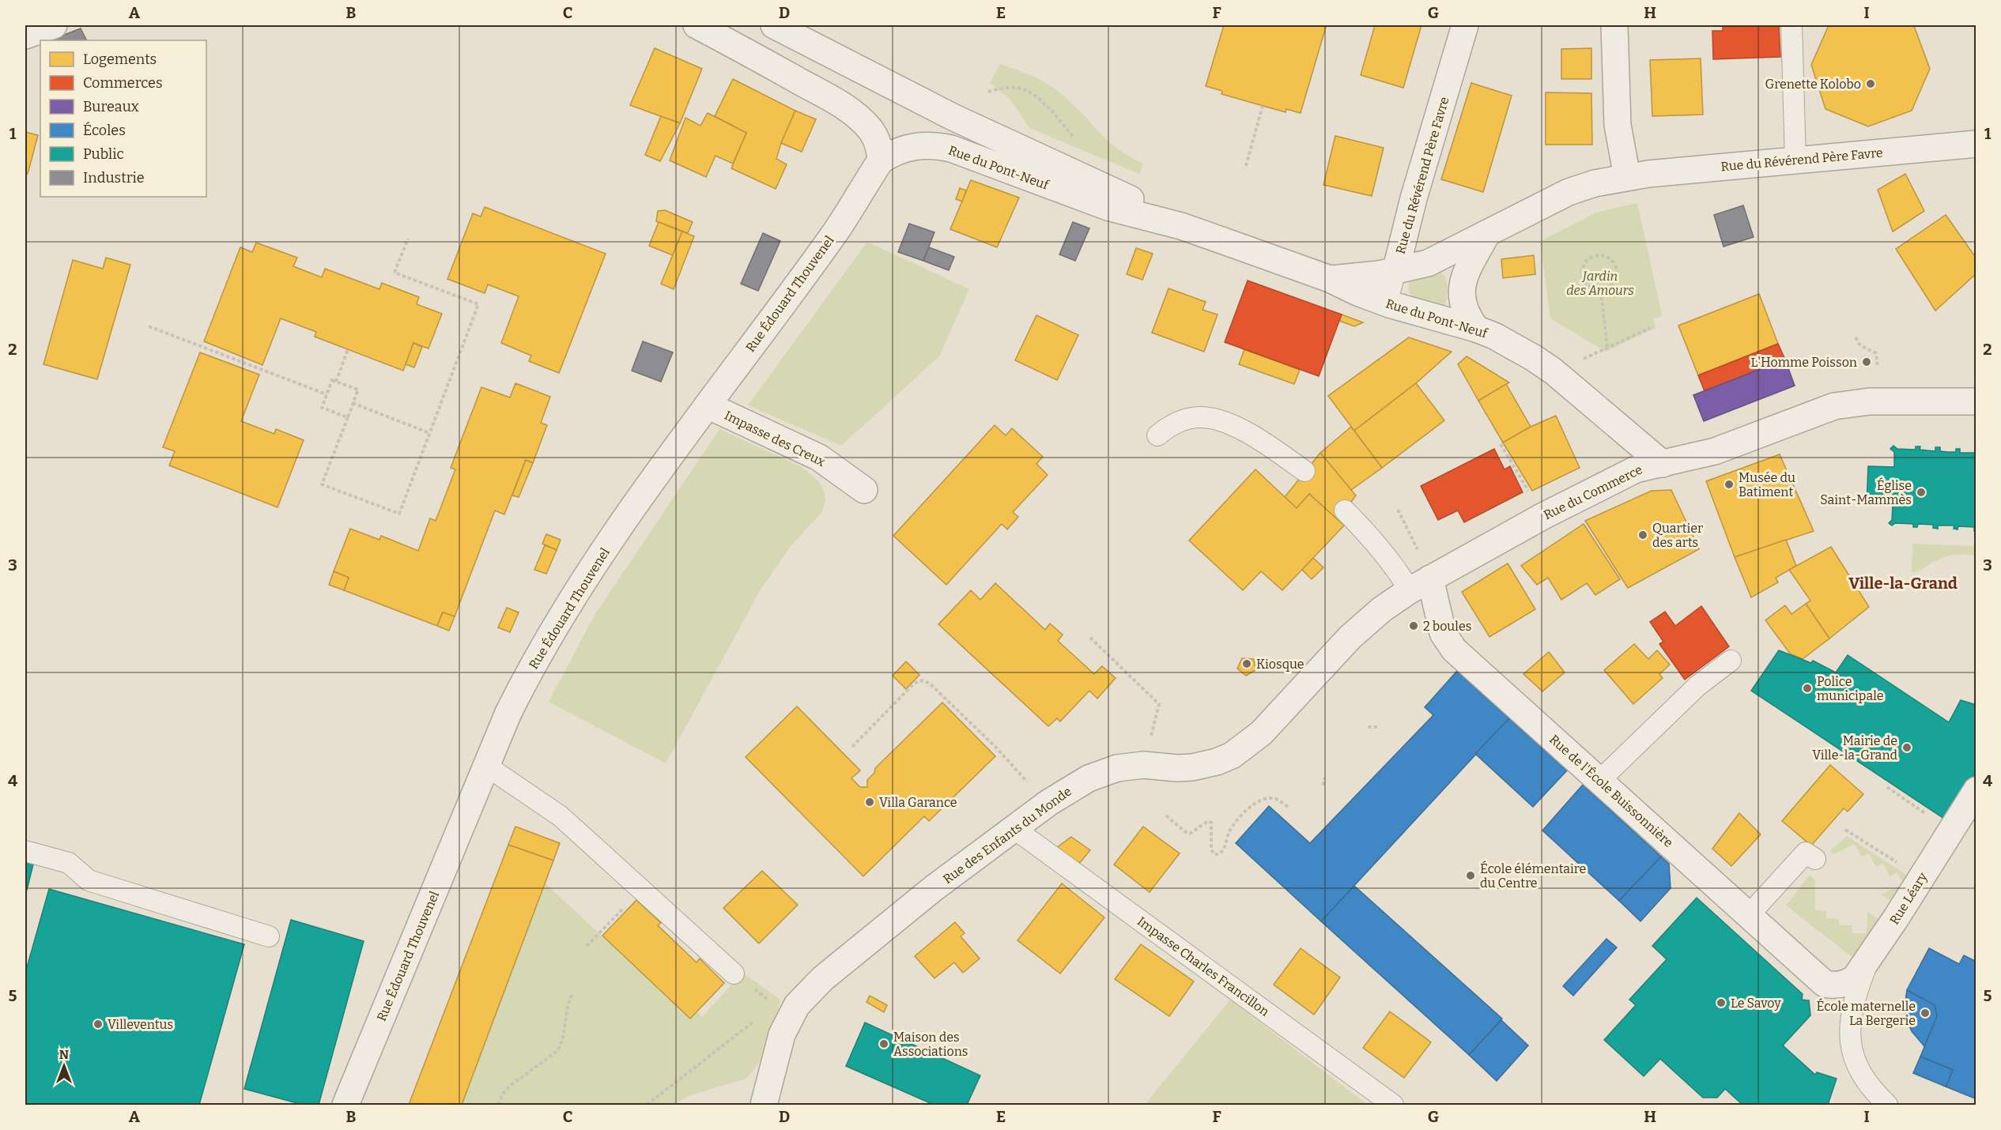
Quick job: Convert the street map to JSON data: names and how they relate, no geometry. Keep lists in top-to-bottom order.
{
  "streets": {
    "street": [
      "Rue du Révérend Père Favre",
      "Rue du Pont-Neuf",
      "Rue Édouard Thouvenel",
      "Impasse des Creux",
      "Rue du Commerce",
      "Rue de l'École Buissonnière",
      "Rue des Enfants du Monde",
      "Rue Léary"
    ],
    "lane": ["Impasse Charles Francillon"]
  },
  "crossings": [
    ["Rue du Révérend Père Favre", "Rue du Pont-Neuf"],
    ["Rue du Pont-Neuf", "Rue Édouard Thouvenel"],
    ["Rue du Pont-Neuf", "Rue du Commerce"],
    ["Rue Édouard Thouvenel", "Impasse des Creux"],
    ["Rue du Commerce", "Rue de l'École Buissonnière"],
    ["Rue du Commerce", "Rue des Enfants du Monde"],
    ["Rue de l'École Buissonnière", "Rue des Enfants du Monde"],
    ["Rue de l'École Buissonnière", "Rue Léary"],
    ["Rue des Enfants du Monde", "Impasse Charles Francillon"]
  ],
  "districts": ["Ville-la-Grand"],
  "parks": ["Jardin des Amours"],
  "places": [
    "Grenette Kolobo",
    "L'Homme Poisson",
    "Musée du Batiment",
    "Église Saint-Mammès",
    "Quartier des arts",
    "2 boules",
    "Kiosque",
    "Police municipale",
    "Mairie de Ville-la-Grand",
    "Villa Garance",
    "École élémentaire du Centre",
    "Le Savoy",
    "École maternelle La Bergerie",
    "Villeventus",
    "Maison des Associations"
  ],
  "legend": [
    "Logements",
    "Commerces",
    "Bureaux",
    "Écoles",
    "Public",
    "Industrie"
  ],
  "north": "top",
  "grid": {
    "columns": [
      "A",
      "B",
      "C",
      "D",
      "E",
      "F",
      "G",
      "H",
      "I"
    ],
    "rows": [
      "1",
      "2",
      "3",
      "4",
      "5"
    ]
  }
}
